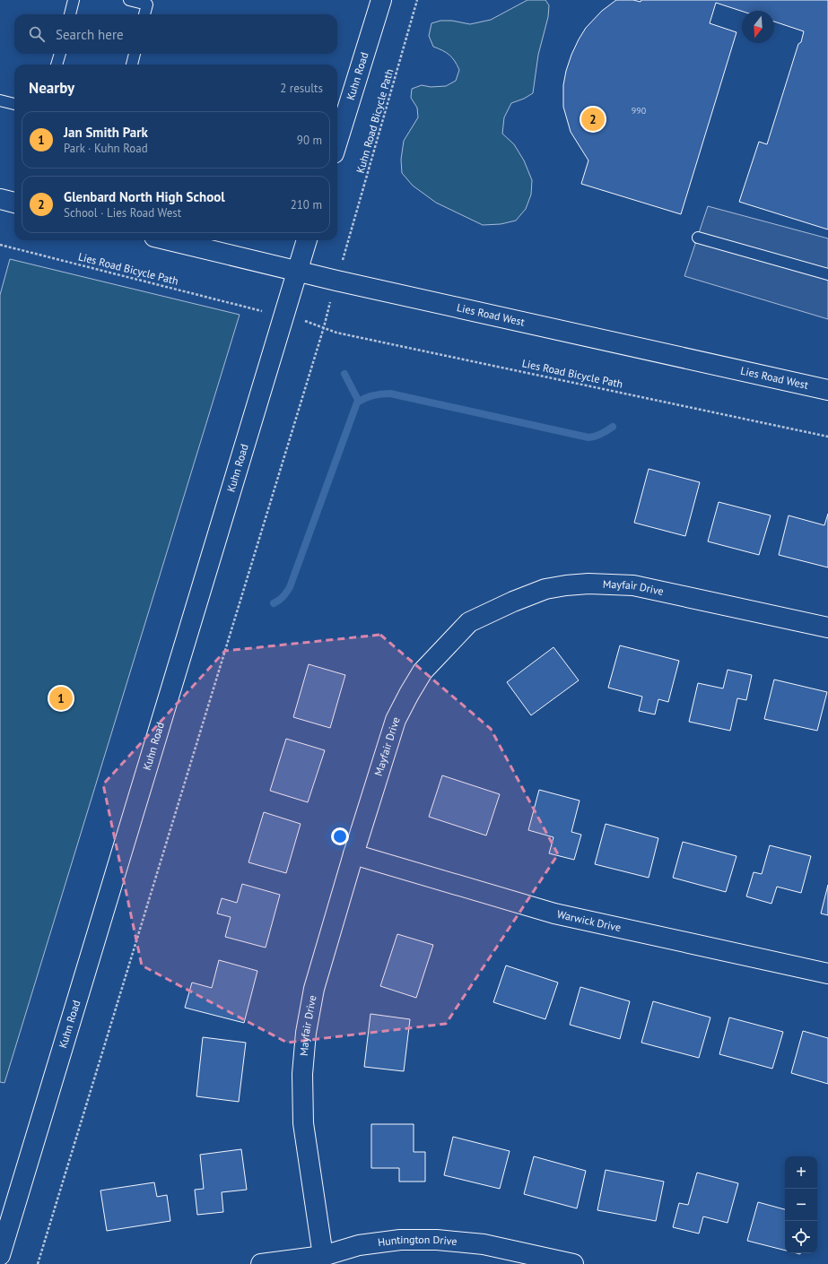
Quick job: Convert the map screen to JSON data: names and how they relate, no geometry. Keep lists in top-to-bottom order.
{
  "streets": {
    "street": [
      "Kuhn Road",
      "Lies Road West",
      "Mayfair Drive",
      "Warwick Drive",
      "Huntington Drive"
    ],
    "path": ["Kuhn Road Bicycle Path", "Lies Road Bicycle Path"]
  },
  "crossings": [
    ["Kuhn Road", "Lies Road West"],
    ["Mayfair Drive", "Warwick Drive"],
    ["Mayfair Drive", "Huntington Drive"]
  ],
  "house_numbers": ["990"],
  "north": "bottom",
  "page": {
    "search": "Search here",
    "heading": ["Nearby", "2 results"],
    "pins": ["2", "1"],
    "list": [
      {
        "mark": "1",
        "name": "Jan Smith Park",
        "note": "Park · Kuhn Road",
        "value": "90 m"
      },
      {
        "mark": "2",
        "name": "Glenbard North High School",
        "note": "School · Lies Road West",
        "value": "210 m"
      }
    ],
    "map_buttons": ["+", "−"]
  }
}
